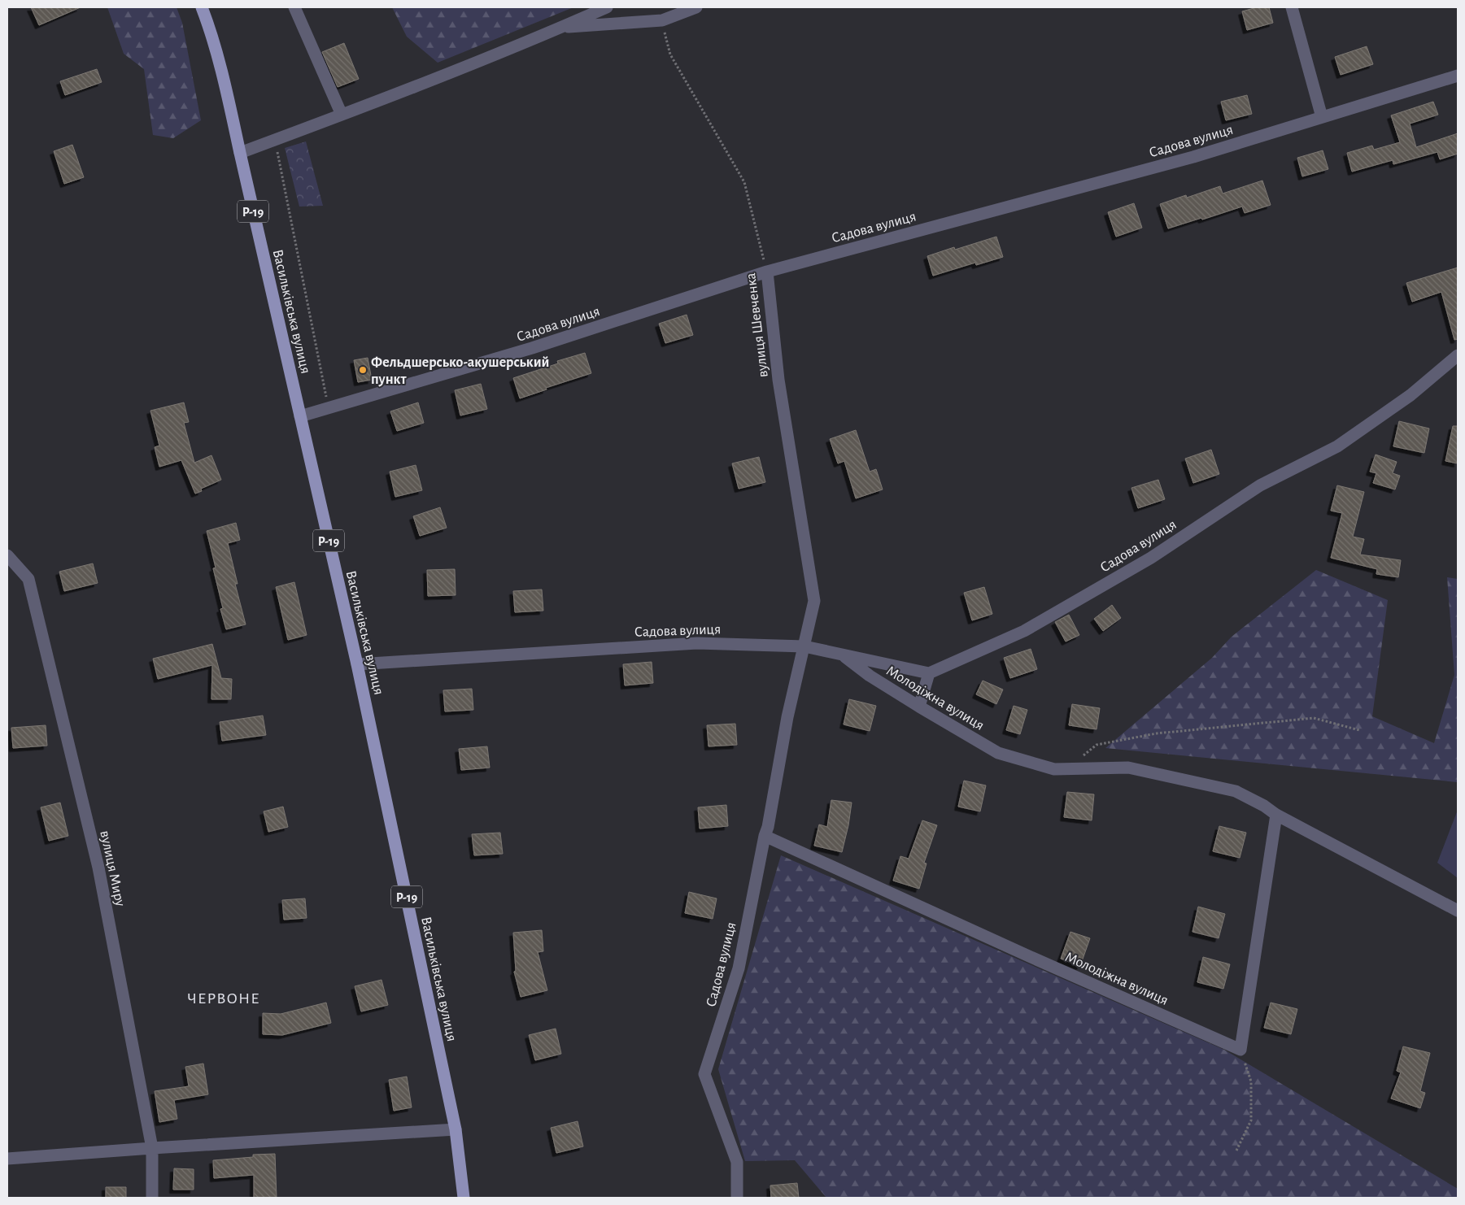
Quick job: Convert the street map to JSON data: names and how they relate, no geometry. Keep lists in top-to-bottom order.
{
  "streets": {
    "main road": ["Р-19", "Васильківська вулиця"],
    "street": [
      "Садова вулиця",
      "вулиця Шевченка",
      "Молодіжна вулиця",
      "вулиця Миру"
    ]
  },
  "crossings": [
    ["Садова вулиця", "Васильківська вулиця"],
    ["Садова вулиця", "вулиця Шевченка"],
    ["Садова вулиця", "Молодіжна вулиця"]
  ],
  "districts": ["ЧЕРВОНЕ"],
  "places": ["Фельдшерсько-акушерський пункт"]
}
